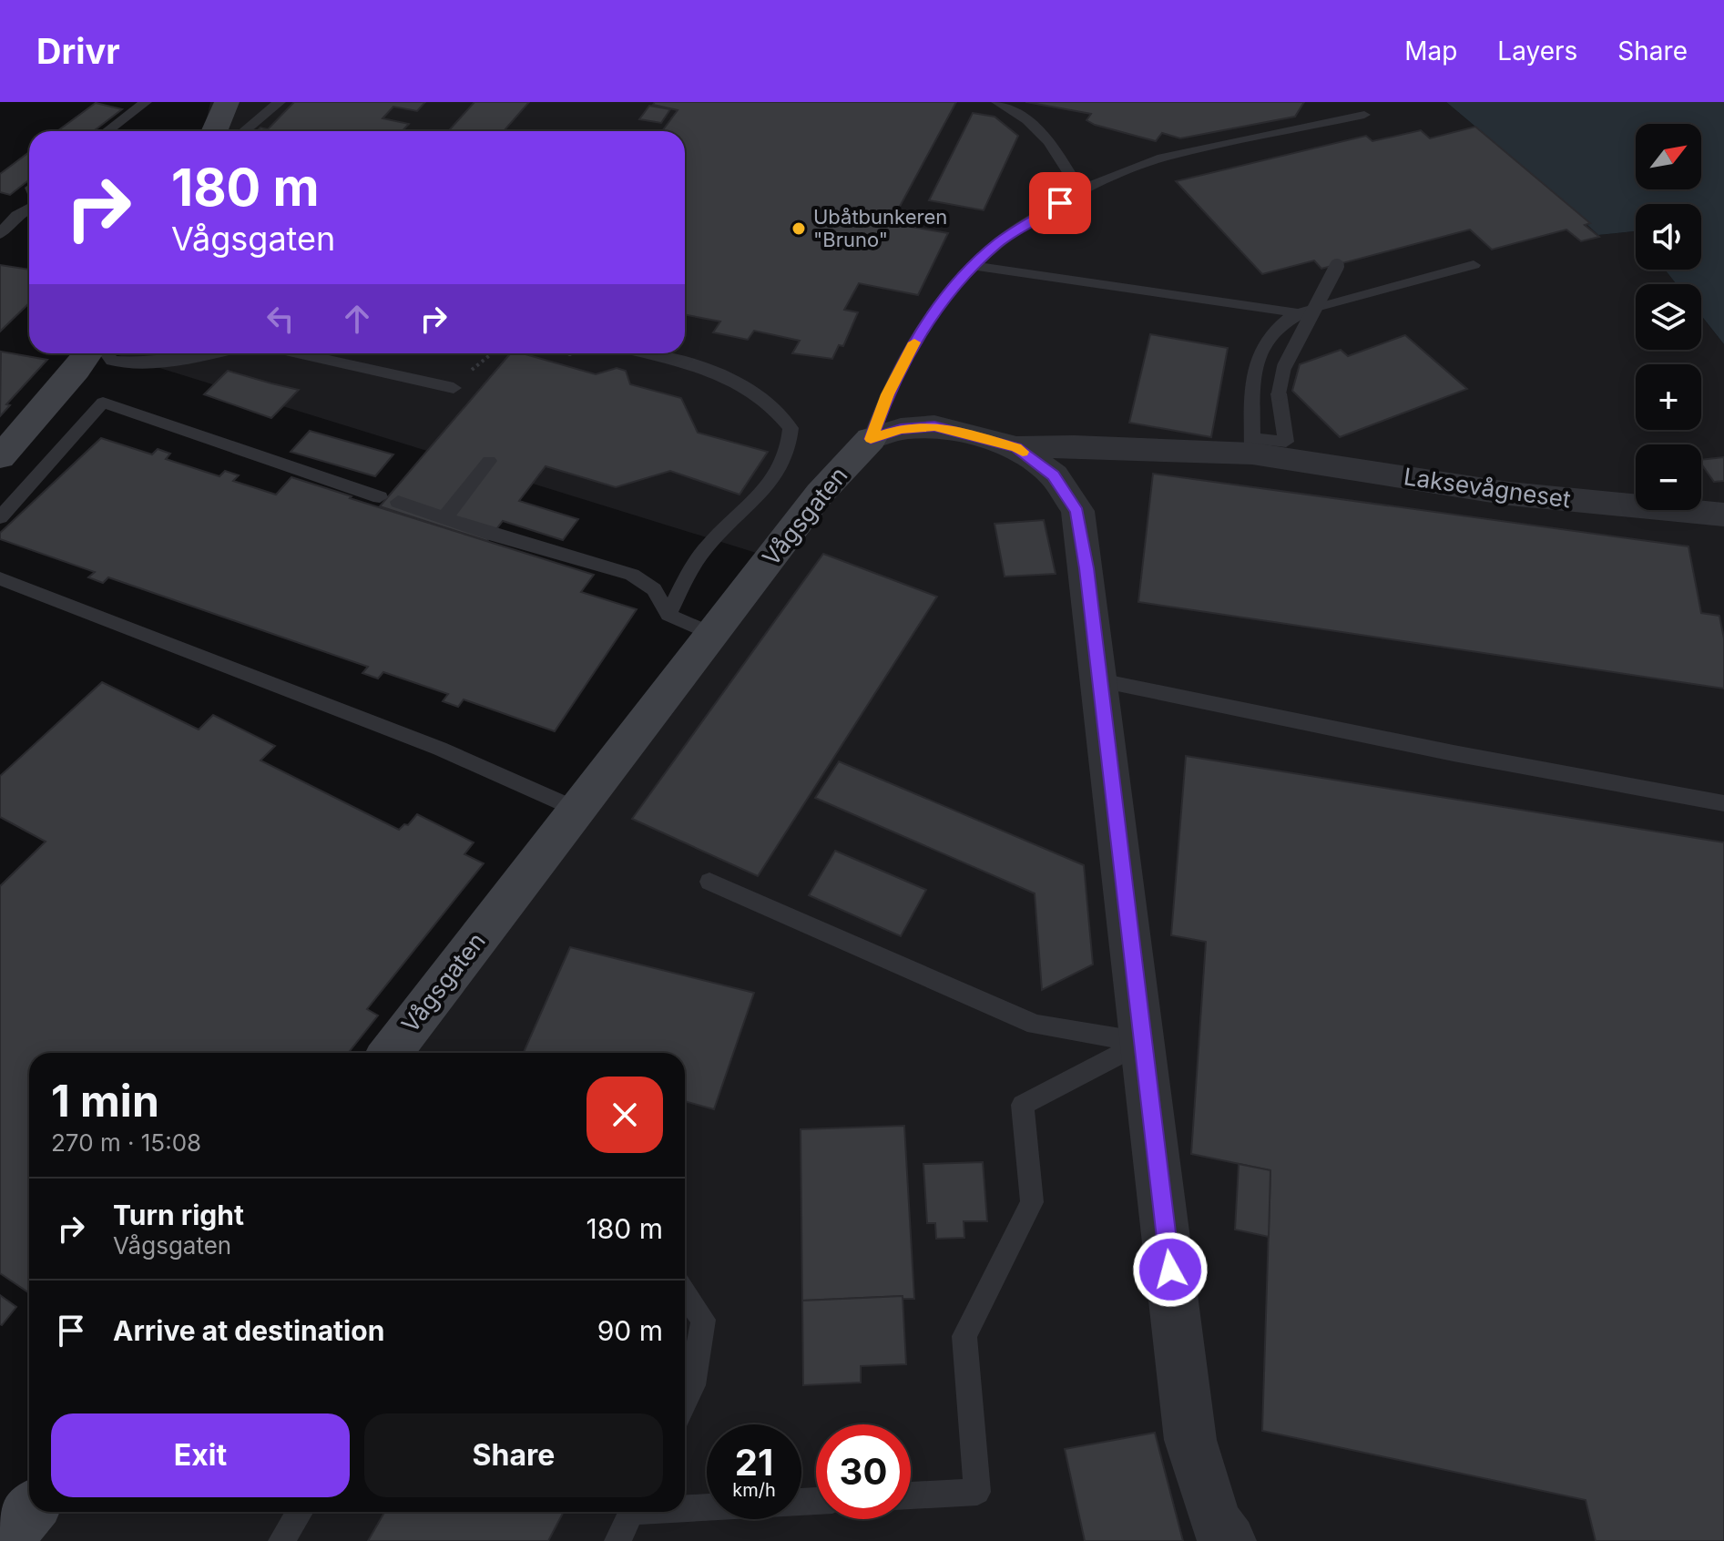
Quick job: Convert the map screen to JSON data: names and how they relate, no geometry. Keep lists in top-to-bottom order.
{
  "streets": {
    "street": ["Laksevågneset", "Vågsgaten"]
  },
  "crossings": [
    ["Laksevågneset", "Vågsgaten"]
  ],
  "places": ["Ubåtbunkeren \"Bruno\""],
  "north": "top right",
  "page": {
    "header": "Drivr",
    "nav": ["Map", "Layers", "Share"],
    "map_buttons": ["+", "−"],
    "turn": ["180 m", "Vågsgaten"],
    "heading": ["1 min", "270 m · 15:08"],
    "list": [
      {
        "name": "Turn right",
        "note": "Vågsgaten",
        "value": "180 m"
      },
      {
        "name": "Arrive at destination",
        "value": "90 m"
      }
    ],
    "buttons": ["Exit", "Share"],
    "speed": "21 km/h",
    "limit": "30"
  }
}
